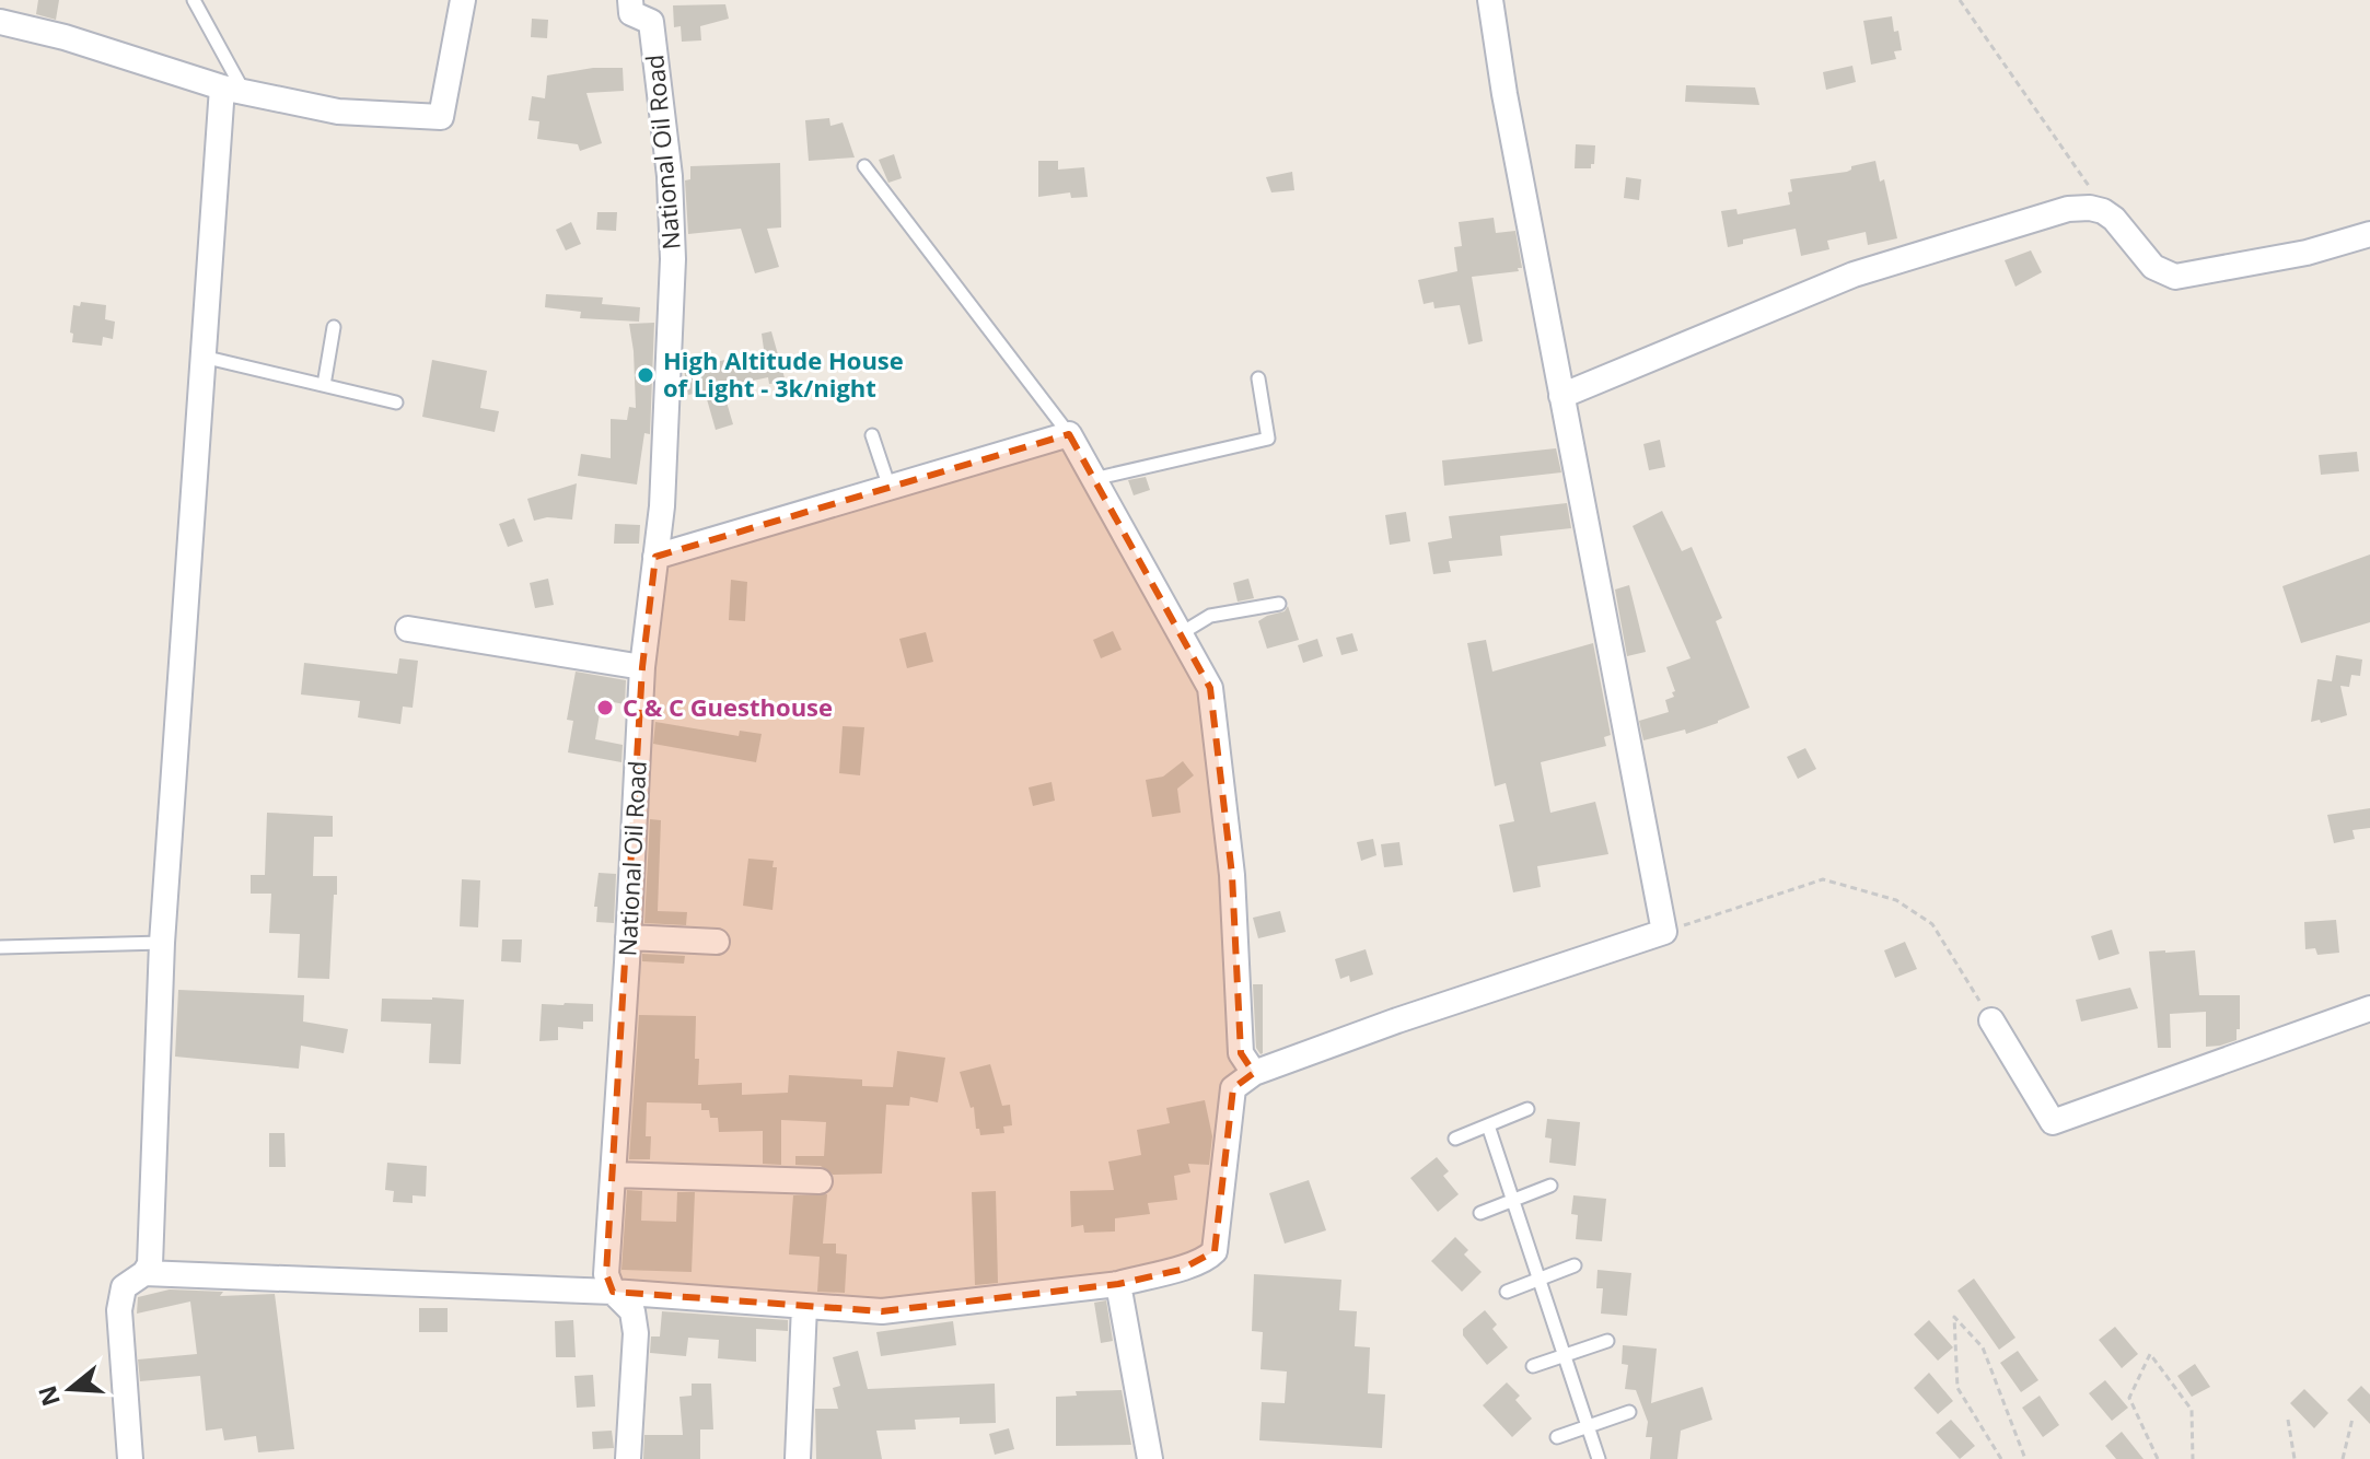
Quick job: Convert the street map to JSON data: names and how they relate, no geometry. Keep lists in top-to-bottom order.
{
  "streets": {
    "street": ["National Oil Road"]
  },
  "places": ["High Altitude House of Light - 3k/night", "C & C Guesthouse"],
  "north": "left"
}
